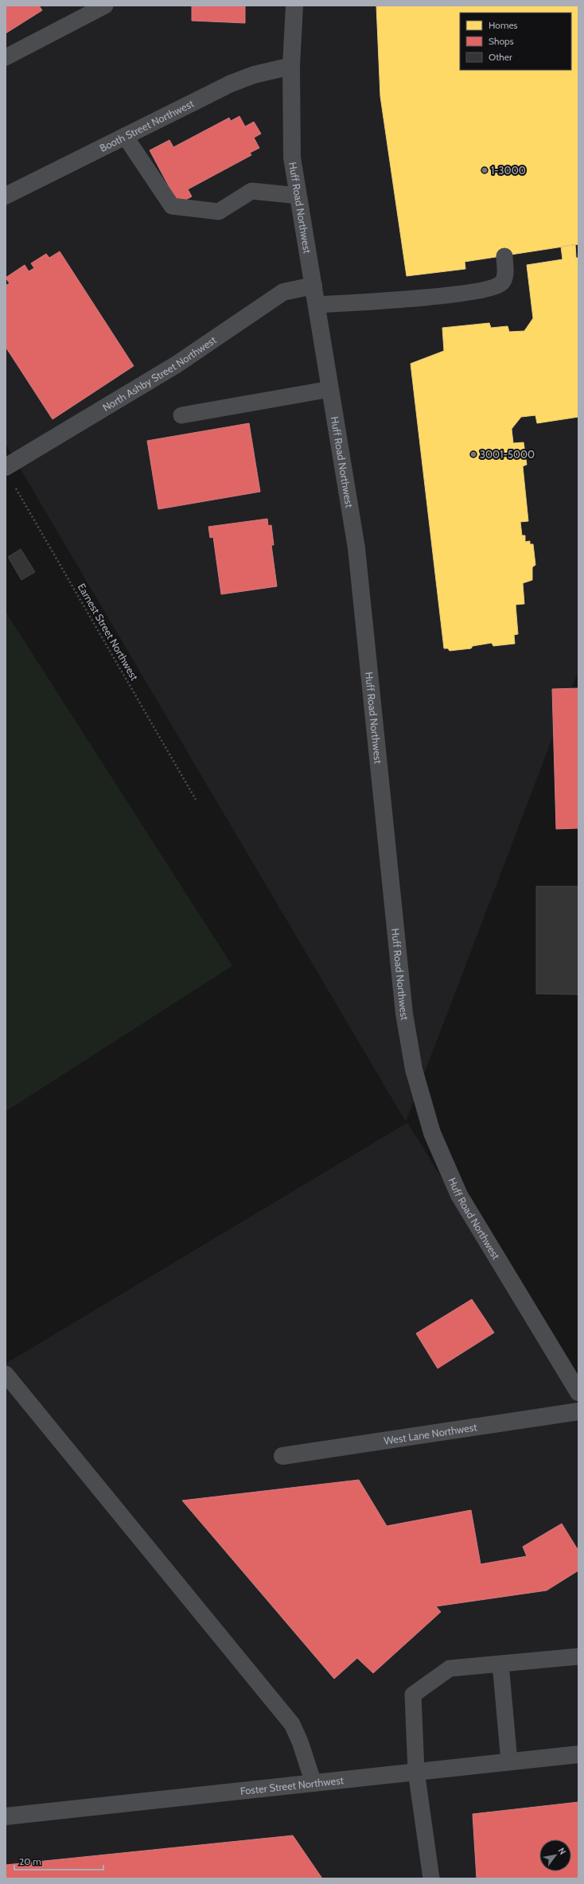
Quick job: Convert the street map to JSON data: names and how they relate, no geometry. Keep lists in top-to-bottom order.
{
  "streets": {
    "street": [
      "Booth Street Northwest",
      "Huff Road Northwest",
      "North Ashby Street Northwest",
      "West Lane Northwest",
      "Foster Street Northwest"
    ],
    "path": ["Earnest Street Northwest"]
  },
  "crossings": [
    ["Booth Street Northwest", "Huff Road Northwest"],
    ["Huff Road Northwest", "North Ashby Street Northwest"]
  ],
  "places": ["1-3000", "3001-5000"],
  "legend": ["Homes", "Shops", "Other"],
  "scale_bar": "20 m",
  "north": "top right"
}
